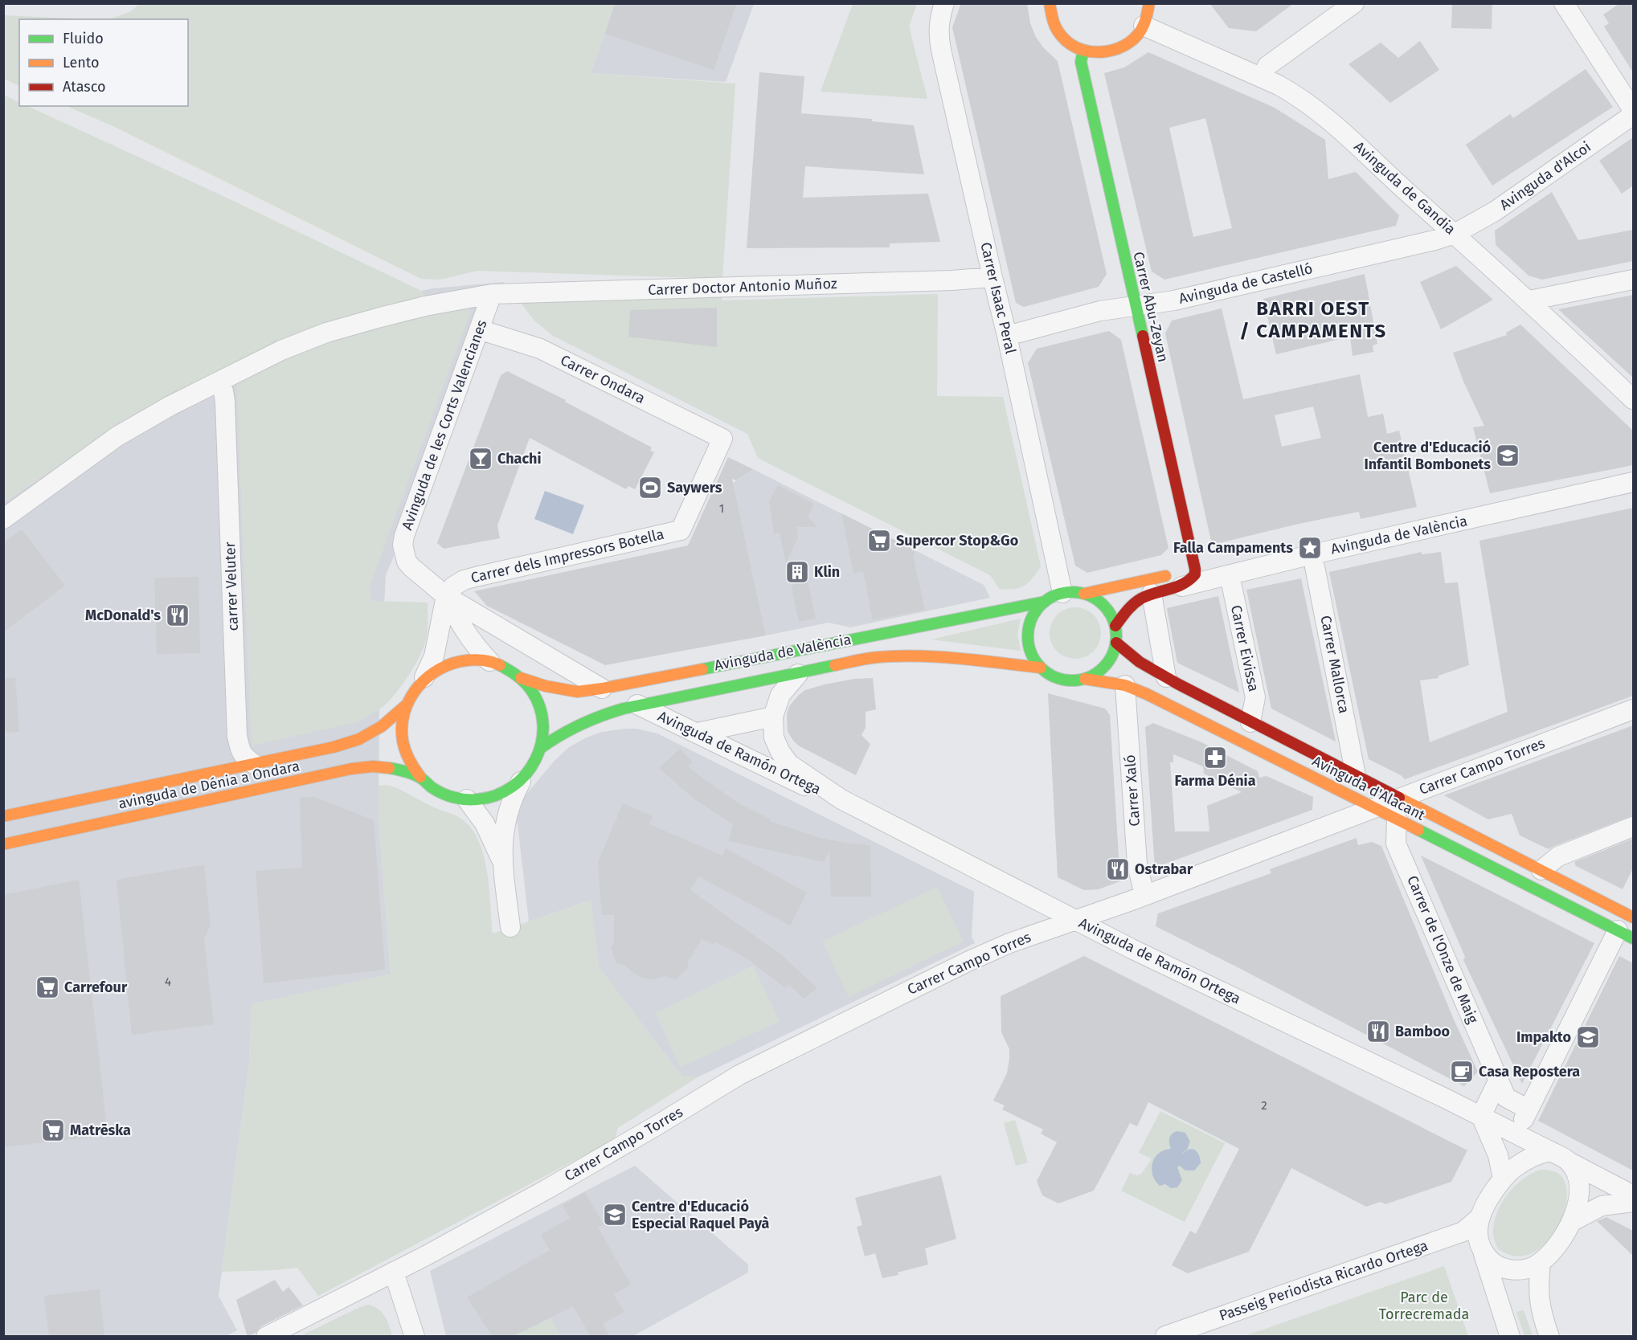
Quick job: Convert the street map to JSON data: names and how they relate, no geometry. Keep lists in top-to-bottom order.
{
  "streets": {
    "main road": [
      "Carrer Abu-Zeyan",
      "Avinguda de València",
      "avinguda de Dénia a Ondara",
      "Avinguda d'Alacant"
    ],
    "street": [
      "Avinguda d'Alcoi",
      "Avinguda de Gandia",
      "Avinguda de Castelló",
      "Carrer Doctor Antonio Muñoz",
      "Carrer Isaac Peral",
      "Carrer Ondara",
      "Avinguda de les Corts Valencianes",
      "Carrer dels Impressors Botella",
      "carrer Veluter",
      "Carrer Eivissa",
      "Carrer Mallorca",
      "Avinguda de Ramón Ortega",
      "Carrer Campo Torres",
      "Carrer Xaló",
      "Carrer de l'Onze de Maig",
      "Passeig Periodista Ricardo Ortega"
    ]
  },
  "crossings": [
    ["Avinguda d'Alcoi", "Avinguda de Gandia"],
    ["Avinguda d'Alcoi", "Avinguda de Castelló"],
    ["Avinguda de Gandia", "Avinguda de Castelló"],
    ["Avinguda de Castelló", "Carrer Isaac Peral"],
    ["Avinguda de Castelló", "Carrer Abu-Zeyan"],
    ["Carrer Doctor Antonio Muñoz", "Carrer Isaac Peral"],
    ["Carrer Doctor Antonio Muñoz", "Avinguda de les Corts Valencianes"],
    ["Carrer Doctor Antonio Muñoz", "carrer Veluter"],
    ["Carrer Isaac Peral", "Avinguda de València"],
    ["Carrer Isaac Peral", "Avinguda d'Alacant"],
    ["Carrer Abu-Zeyan", "Avinguda de València"],
    ["Carrer Ondara", "Avinguda de les Corts Valencianes"],
    ["Carrer Ondara", "Carrer dels Impressors Botella"],
    ["Avinguda de les Corts Valencianes", "Carrer dels Impressors Botella"],
    ["Avinguda de València", "Carrer Eivissa"],
    ["Avinguda de València", "Carrer Mallorca"],
    ["Avinguda de València", "Avinguda de Ramón Ortega"],
    ["Avinguda de València", "avinguda de Dénia a Ondara"],
    ["Avinguda de València", "Avinguda d'Alacant"],
    ["carrer Veluter", "avinguda de Dénia a Ondara"],
    ["Carrer Eivissa", "Avinguda d'Alacant"],
    ["Carrer Mallorca", "Avinguda d'Alacant"],
    ["Avinguda de Ramón Ortega", "Carrer Campo Torres"],
    ["Avinguda de Ramón Ortega", "Passeig Periodista Ricardo Ortega"],
    ["Carrer Campo Torres", "Avinguda d'Alacant"],
    ["Carrer Campo Torres", "Carrer Xaló"],
    ["Avinguda d'Alacant", "Carrer Xaló"],
    ["Avinguda d'Alacant", "Carrer de l'Onze de Maig"]
  ],
  "districts": ["BARRI OEST / CAMPAMENTS"],
  "parks": ["Parc de Torrecremada"],
  "places": {
    "school or university": ["Centre d'Educació Infantil Bombonets", "Impakto", "Centre d'Educació Especial Raquel Payà"],
    "bar": ["Chachi"],
    "sports": ["Saywers"],
    "supermarket": ["Supercor Stop&Go", "Carrefour", "Matrēska"],
    "place": ["Falla Campaments"],
    "building": ["Klin"],
    "restaurant": ["McDonald's", "Ostrabar", "Bamboo"],
    "pharmacy": ["Farma Dénia"],
    "cafe": ["Casa Repostera"]
  },
  "house_numbers": ["1", "4", "2"],
  "legend": ["Fluido", "Lento", "Atasco"]
}
